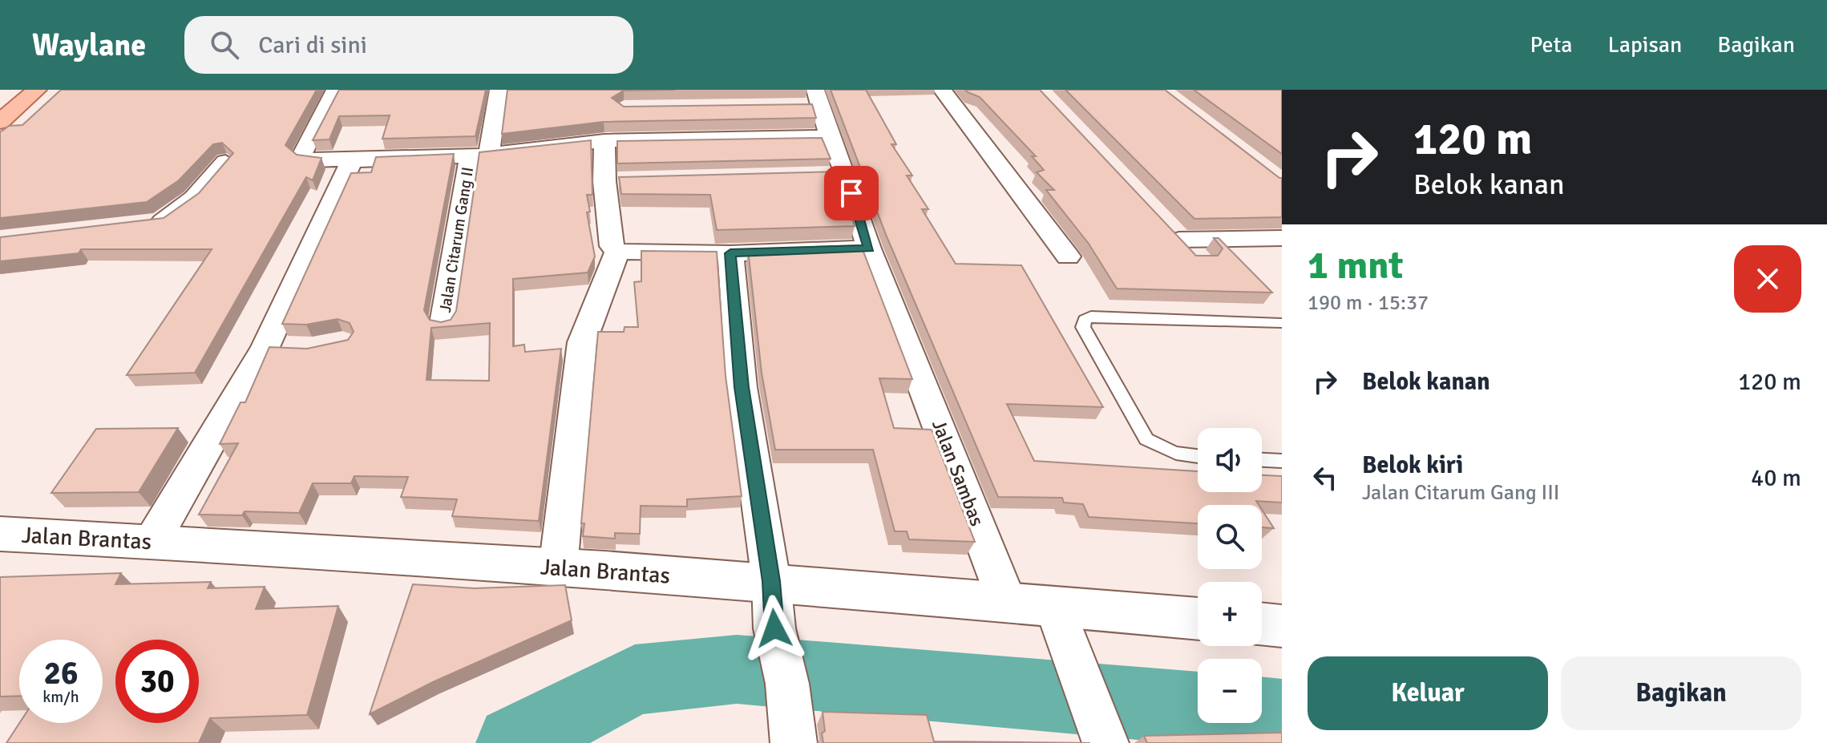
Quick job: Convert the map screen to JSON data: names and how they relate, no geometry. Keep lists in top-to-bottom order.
{
  "streets": {
    "main road": ["Jalan Brantas"],
    "street": ["Jalan Citarum Gang II", "Jalan Sambas"]
  },
  "crossings": [
    ["Jalan Sambas", "Jalan Brantas"]
  ],
  "page": {
    "header": "Waylane",
    "search": "Cari di sini",
    "nav": ["Peta", "Lapisan", "Bagikan"],
    "turn": ["120 m", "Belok kanan"],
    "heading": ["1 mnt", "190 m · 15:37"],
    "list": [
      {
        "name": "Belok kanan",
        "value": "120 m"
      },
      {
        "name": "Belok kiri",
        "note": "Jalan Citarum Gang III",
        "value": "40 m"
      }
    ],
    "map_buttons": ["+", "−"],
    "speed": "26 km/h",
    "limit": "30",
    "buttons": ["Keluar", "Bagikan"]
  }
}
